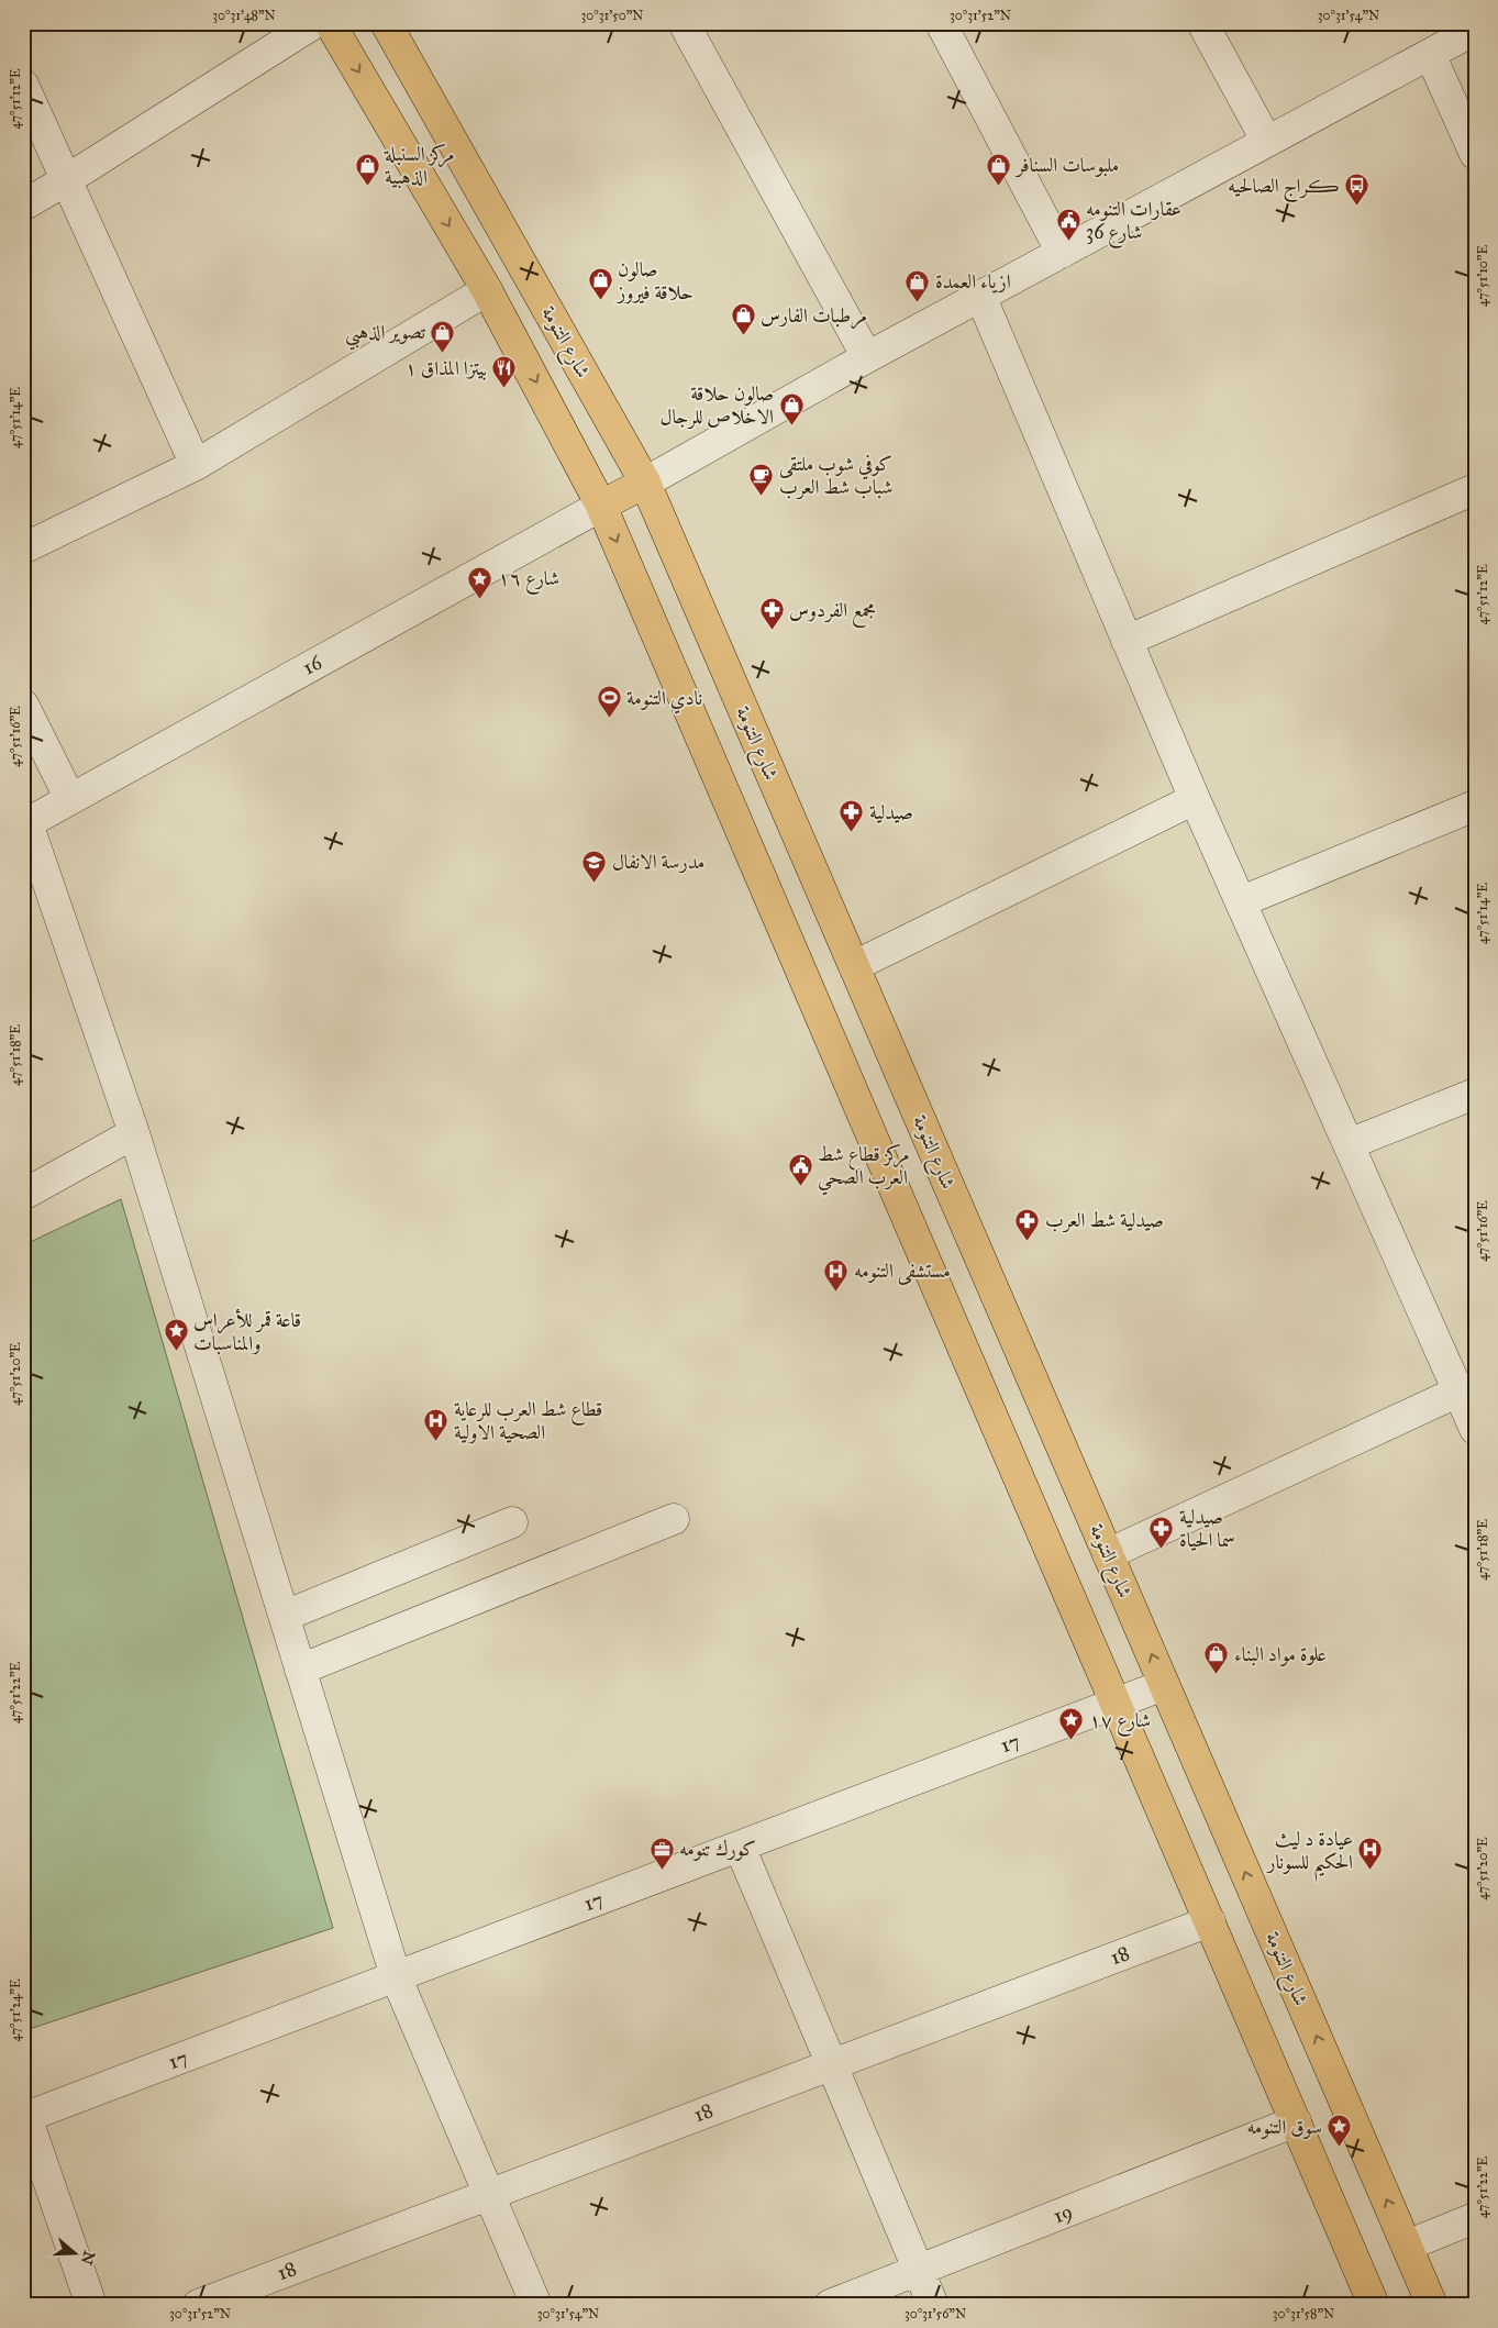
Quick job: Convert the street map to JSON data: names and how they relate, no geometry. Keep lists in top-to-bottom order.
{
  "streets": {
    "main road": ["شارع التنومة"],
    "street": [
      "16",
      "17",
      "18",
      "19"
    ]
  },
  "crossings": [
    ["شارع التنومة", "17"]
  ],
  "places": {
    "shop": [
      "مركز السنبلة الذهبية",
      "ملبوسات السنافر",
      "صالون حلاقة فيروز",
      "ازياء العمدة",
      "مرطبات الفارس",
      "تصوير الذهبي",
      "صالون حلاقة الاخلاص للرجال",
      "علوة مواد البناء"
    ],
    "bus stop": ["ڪراج الصالحيه"],
    "public building": ["عقارات التنومه شارع 36", "مركز قطاع شط العرب الصحي"],
    "restaurant": ["بيتزا المذاق ١"],
    "cafe": ["كوفي شوب ملتقى شباب شط العرب"],
    "place": [
      "شارع ١٦",
      "قاعة قمر للأعراس والمناسبات",
      "شارع ١٧",
      "سوق التنومه"
    ],
    "pharmacy": [
      "مجمع الفردوس",
      "صيدلية",
      "صيدلية شط العرب",
      "صيدلية سما الحياة"
    ],
    "sports": ["نادي التنومة"],
    "school or university": ["مدرسة الانفال"],
    "hospital": ["مستشفى التنومه", "قطاع شط العرب للرعاية الصحية الاولية", "عيادة د ليث الحكيم للسونار"],
    "office": ["كورك تنومه"]
  },
  "north": "right",
  "coordinates": [
    "30°31'48\"N",
    "30°31'50\"N",
    "30°31'52\"N",
    "30°31'54\"N",
    "47°51'12\"E",
    "47°51'10\"E",
    "47°51'14\"E",
    "47°51'16\"E",
    "47°51'18\"E",
    "47°51'20\"E",
    "47°51'22\"E",
    "47°51'24\"E",
    "30°31'56\"N",
    "30°31'58\"N"
  ]
}
